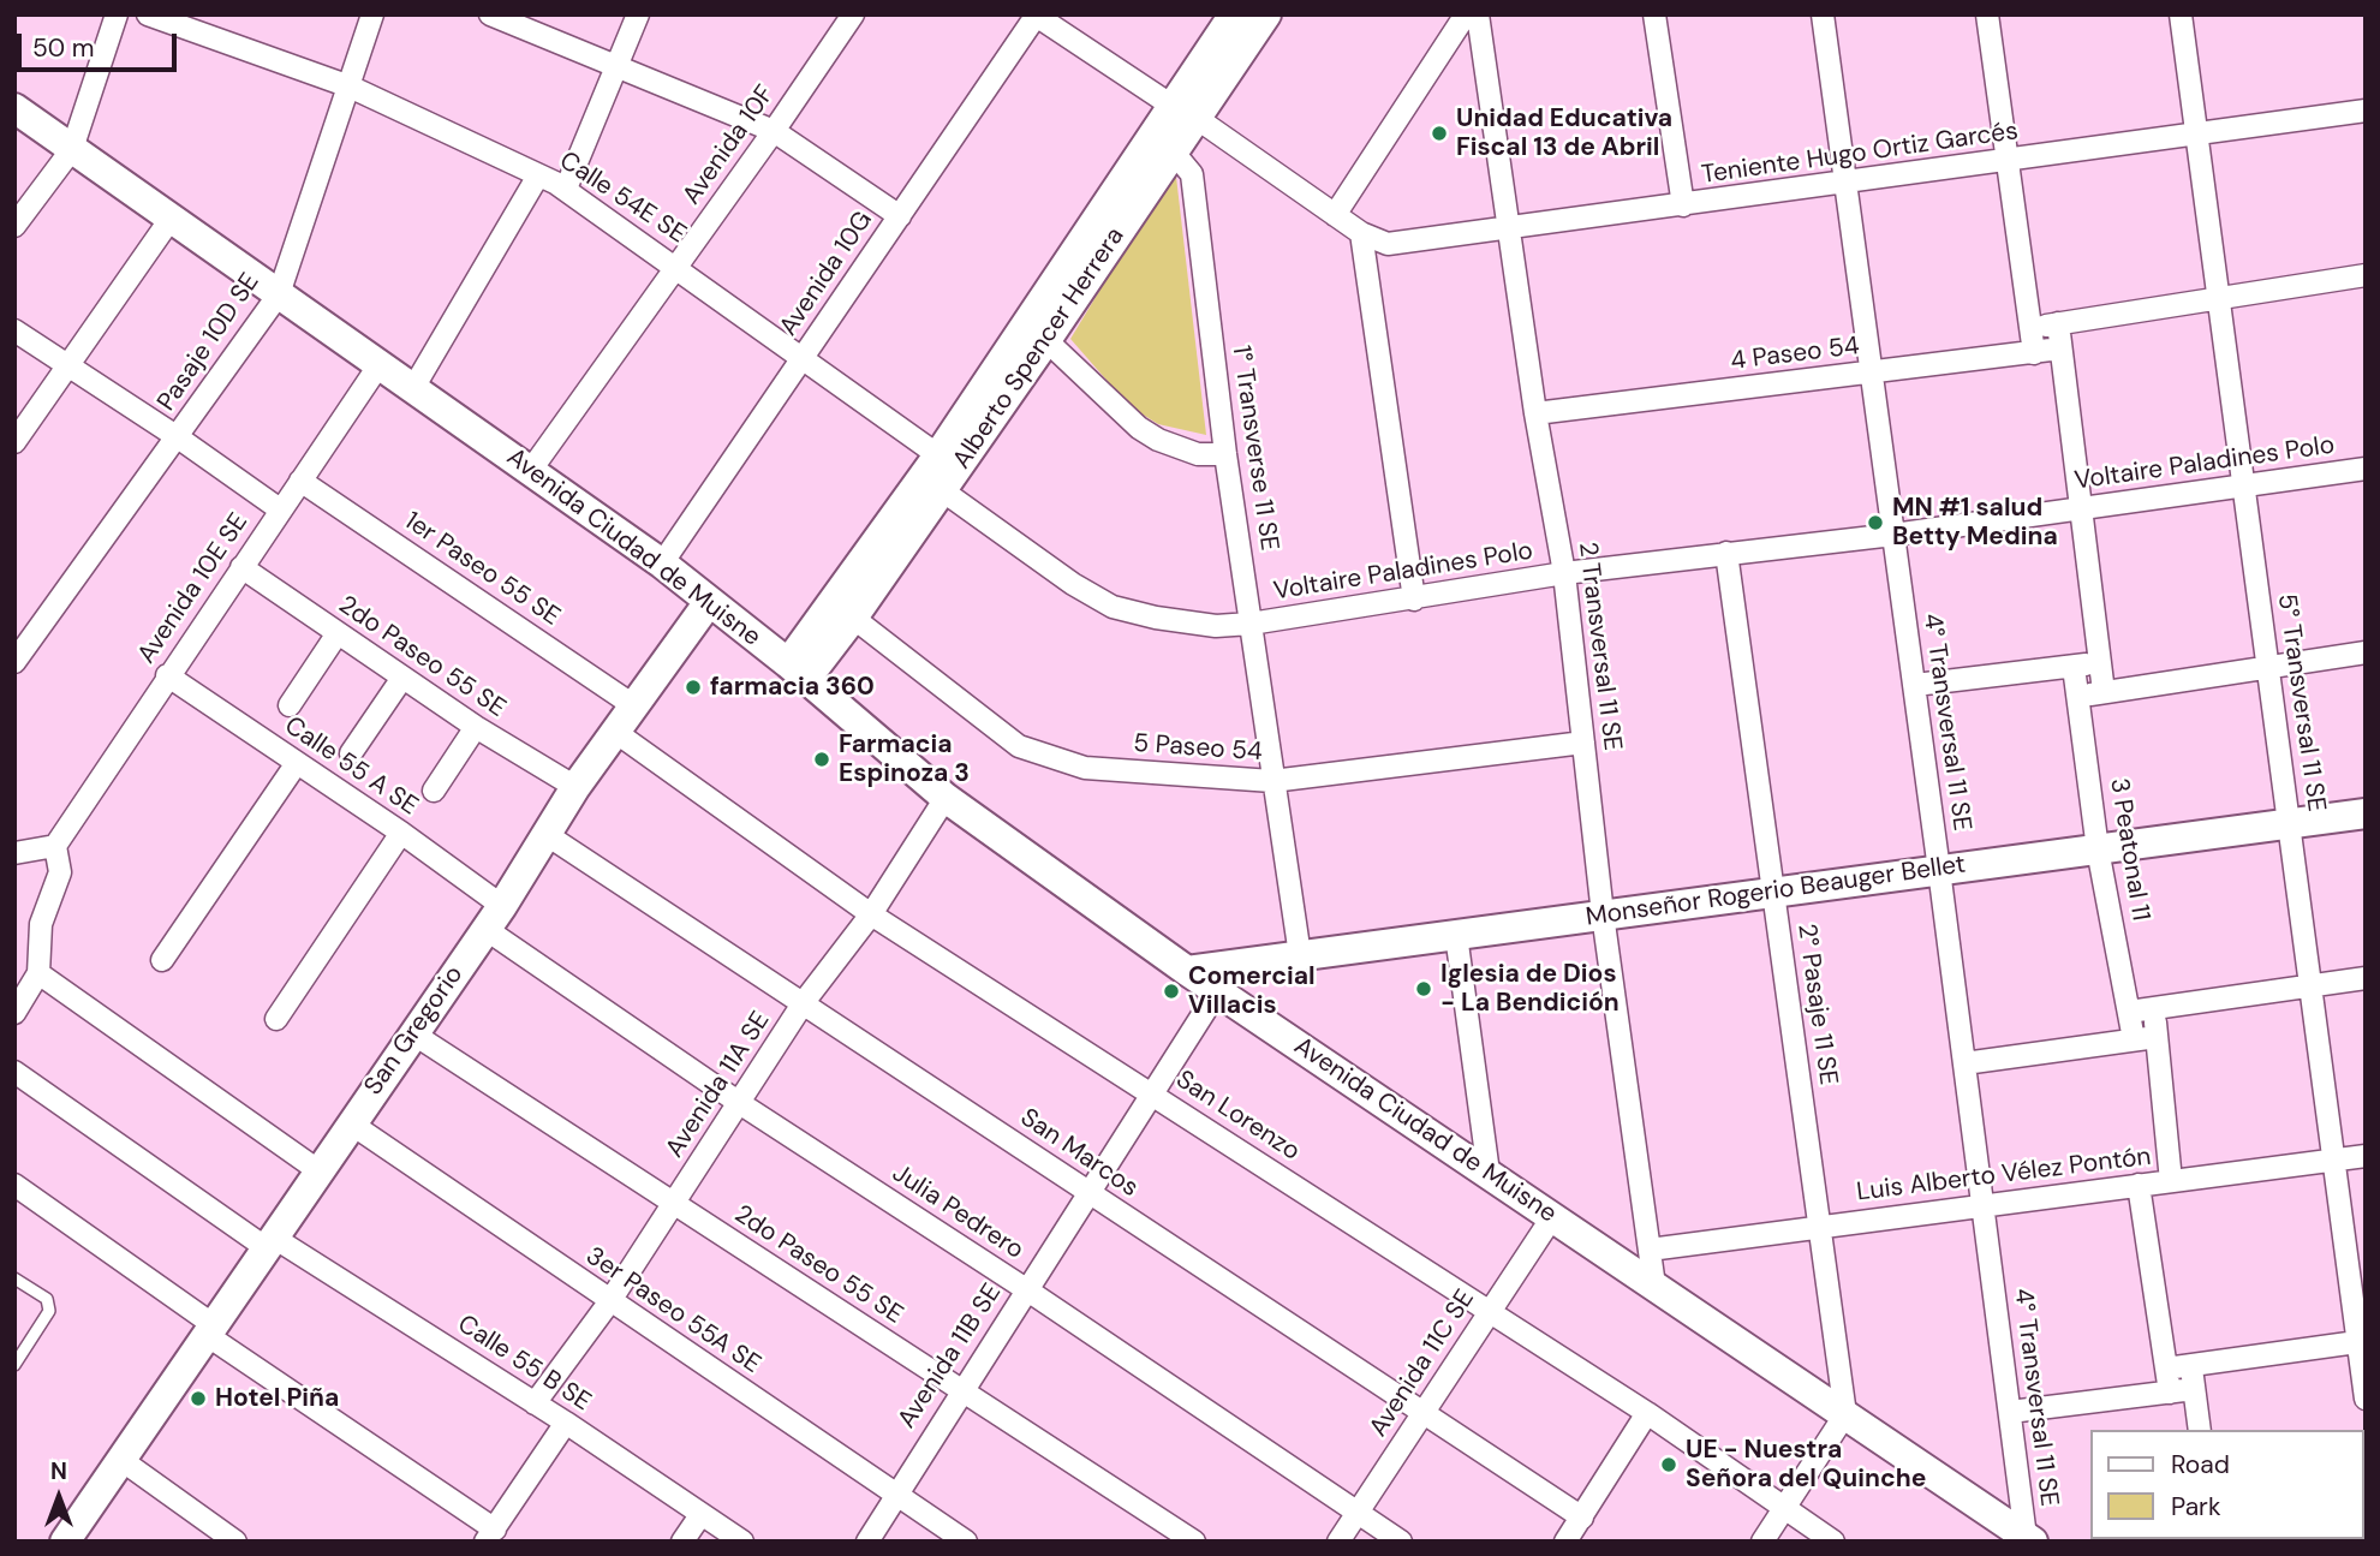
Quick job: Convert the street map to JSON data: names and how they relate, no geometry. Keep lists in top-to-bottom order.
{
  "streets": {
    "street": [
      "Avenida 10F",
      "Teniente Hugo Ortiz Garcés",
      "Calle 54E SE",
      "Avenida 10G",
      "Pasaje 10D SE",
      "Alberto Spencer Herrera",
      "4 Paseo 54",
      "1° Transverse 11 SE",
      "Voltaire Paladines Polo",
      "Avenida Ciudad de Muisne",
      "1er Paseo 55 SE",
      "Avenida 10E SE",
      "2 Transversal 11 SE",
      "2do Paseo 55 SE",
      "5° Transversal 11 SE",
      "4° Transversal 11 SE",
      "5 Paseo 54",
      "Calle 55 A SE",
      "3 Peatonal 11",
      "Monseñor Rogerio Beauger Bellet",
      "2° Pasaje 11 SE",
      "San Gregorio",
      "Avenida 11A SE",
      "San Lorenzo",
      "San Marcos",
      "Luis Alberto Vélez Pontón",
      "Julia Pedrero",
      "3er Paseo 55A SE",
      "Avenida 11B SE",
      "Calle 55 B SE",
      "Avenida 11C SE"
    ]
  },
  "crossings": [
    ["Avenida 10F", "Calle 54E SE"],
    ["Avenida 10F", "Avenida Ciudad de Muisne"],
    ["Teniente Hugo Ortiz Garcés", "Avenida 10G"],
    ["Teniente Hugo Ortiz Garcés", "Alberto Spencer Herrera"],
    ["Teniente Hugo Ortiz Garcés", "2 Transversal 11 SE"],
    ["Teniente Hugo Ortiz Garcés", "5° Transversal 11 SE"],
    ["Teniente Hugo Ortiz Garcés", "4° Transversal 11 SE"],
    ["Calle 54E SE", "Avenida 10G"],
    ["Calle 54E SE", "Pasaje 10D SE"],
    ["Calle 54E SE", "Alberto Spencer Herrera"],
    ["Avenida 10G", "Avenida Ciudad de Muisne"],
    ["Pasaje 10D SE", "Avenida Ciudad de Muisne"],
    ["Alberto Spencer Herrera", "1° Transverse 11 SE"],
    ["Alberto Spencer Herrera", "Voltaire Paladines Polo"],
    ["Alberto Spencer Herrera", "Avenida Ciudad de Muisne"],
    ["Alberto Spencer Herrera", "5 Paseo 54"],
    ["4 Paseo 54", "2 Transversal 11 SE"],
    ["4 Paseo 54", "4° Transversal 11 SE"],
    ["1° Transverse 11 SE", "Voltaire Paladines Polo"],
    ["1° Transverse 11 SE", "5 Paseo 54"],
    ["1° Transverse 11 SE", "Monseñor Rogerio Beauger Bellet"],
    ["Voltaire Paladines Polo", "2 Transversal 11 SE"],
    ["Voltaire Paladines Polo", "5° Transversal 11 SE"],
    ["Voltaire Paladines Polo", "4° Transversal 11 SE"],
    ["Voltaire Paladines Polo", "2° Pasaje 11 SE"],
    ["Avenida Ciudad de Muisne", "Avenida 10E SE"],
    ["Avenida Ciudad de Muisne", "2 Transversal 11 SE"],
    ["Avenida Ciudad de Muisne", "4° Transversal 11 SE"],
    ["Avenida Ciudad de Muisne", "Monseñor Rogerio Beauger Bellet"],
    ["Avenida Ciudad de Muisne", "2° Pasaje 11 SE"],
    ["Avenida Ciudad de Muisne", "San Gregorio"],
    ["Avenida Ciudad de Muisne", "Avenida 11A SE"],
    ["Avenida Ciudad de Muisne", "Avenida 11B SE"],
    ["Avenida Ciudad de Muisne", "Avenida 11C SE"],
    ["1er Paseo 55 SE", "Avenida 10E SE"],
    ["1er Paseo 55 SE", "San Gregorio"],
    ["Avenida 10E SE", "2do Paseo 55 SE"],
    ["Avenida 10E SE", "Calle 55 A SE"],
    ["2 Transversal 11 SE", "5 Paseo 54"],
    ["2 Transversal 11 SE", "Monseñor Rogerio Beauger Bellet"],
    ["2 Transversal 11 SE", "Luis Alberto Vélez Pontón"],
    ["2do Paseo 55 SE", "San Gregorio"],
    ["2do Paseo 55 SE", "Avenida 11A SE"],
    ["2do Paseo 55 SE", "Avenida 11B SE"],
    ["5° Transversal 11 SE", "Monseñor Rogerio Beauger Bellet"],
    ["5° Transversal 11 SE", "Luis Alberto Vélez Pontón"],
    ["4° Transversal 11 SE", "Monseñor Rogerio Beauger Bellet"],
    ["4° Transversal 11 SE", "Luis Alberto Vélez Pontón"],
    ["Calle 55 A SE", "San Gregorio"],
    ["Calle 55 A SE", "Julia Pedrero"],
    ["3 Peatonal 11", "Monseñor Rogerio Beauger Bellet"],
    ["Monseñor Rogerio Beauger Bellet", "2° Pasaje 11 SE"],
    ["2° Pasaje 11 SE", "Luis Alberto Vélez Pontón"],
    ["San Gregorio", "San Lorenzo"],
    ["San Gregorio", "San Marcos"],
    ["San Gregorio", "Julia Pedrero"],
    ["San Gregorio", "3er Paseo 55A SE"],
    ["San Gregorio", "Calle 55 B SE"],
    ["Avenida 11A SE", "San Lorenzo"],
    ["Avenida 11A SE", "San Marcos"],
    ["Avenida 11A SE", "Julia Pedrero"],
    ["Avenida 11A SE", "3er Paseo 55A SE"],
    ["Avenida 11A SE", "Calle 55 B SE"],
    ["San Lorenzo", "Avenida 11B SE"],
    ["San Lorenzo", "Avenida 11C SE"],
    ["San Marcos", "Avenida 11B SE"],
    ["San Marcos", "Avenida 11C SE"],
    ["Julia Pedrero", "Avenida 11B SE"],
    ["Julia Pedrero", "Avenida 11C SE"],
    ["3er Paseo 55A SE", "Avenida 11B SE"]
  ],
  "places": [
    "Unidad Educativa Fiscal 13 de Abril",
    "MN #1 salud Betty Medina",
    "farmacia 360",
    "Farmacia Espinoza 3",
    "Iglesia de Dios - La Bendición",
    "Comercial Villacis",
    "Hotel Piña",
    "UE - Nuestra Señora del Quinche"
  ],
  "legend": ["Road", "Park"],
  "scale_bar": "50 m",
  "north": "top"
}
